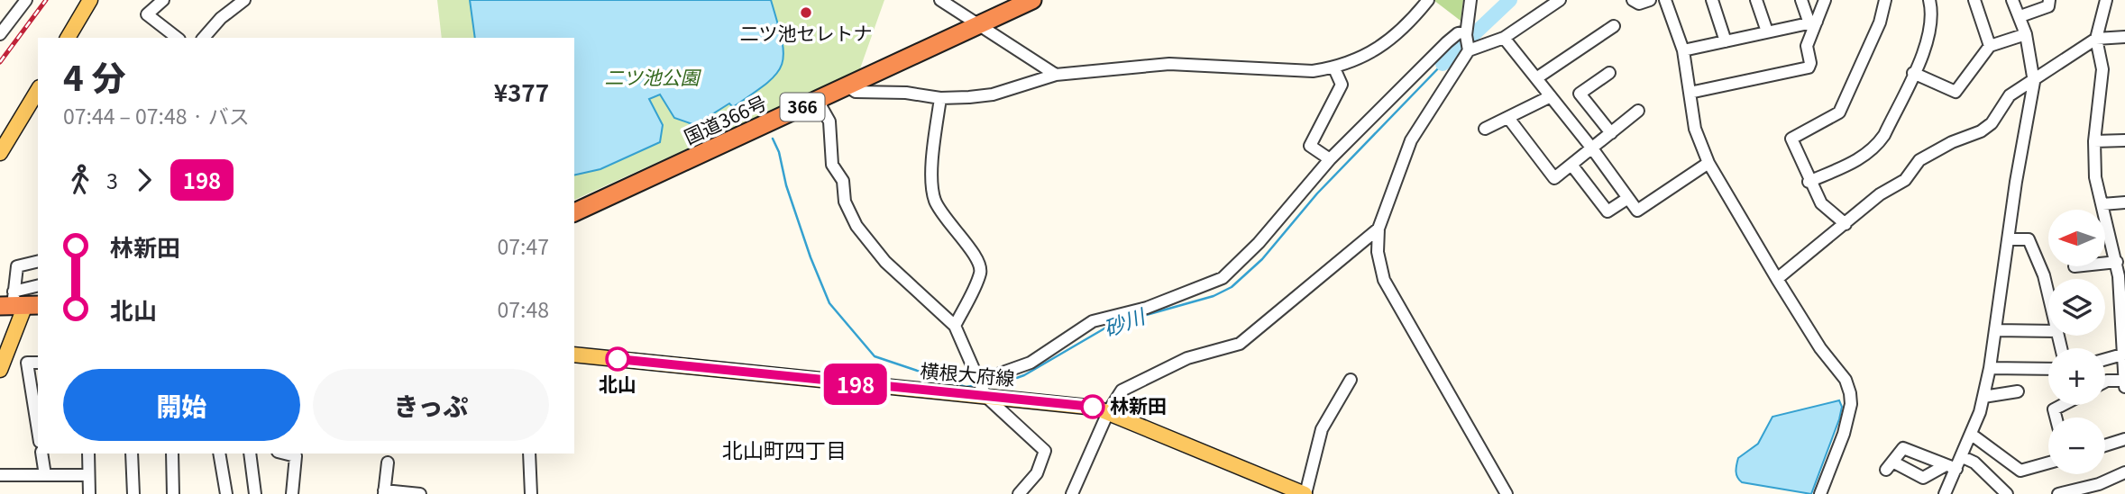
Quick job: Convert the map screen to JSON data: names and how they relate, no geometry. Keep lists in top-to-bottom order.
{
  "streets": {
    "highway": ["366", "国道366号"],
    "main road": ["横根大府線"]
  },
  "districts": ["北山町四丁目"],
  "water": ["砂川"],
  "parks": ["二ツ池公園"],
  "places": ["二ツ池セレトナ", "北山", "林新田"],
  "lines": ["bus line 198"],
  "north": "left",
  "page": {
    "on_map": "198",
    "heading": ["4 分", "07:44 – 07:48 · バス", "¥377"],
    "legs": ["3", "198"],
    "map_buttons": ["+", "−"],
    "list": [
      {
        "name": "林新田",
        "value": "07:47"
      },
      {
        "name": "北山",
        "value": "07:48"
      }
    ],
    "buttons": ["開始", "きっぷ"]
  }
}
